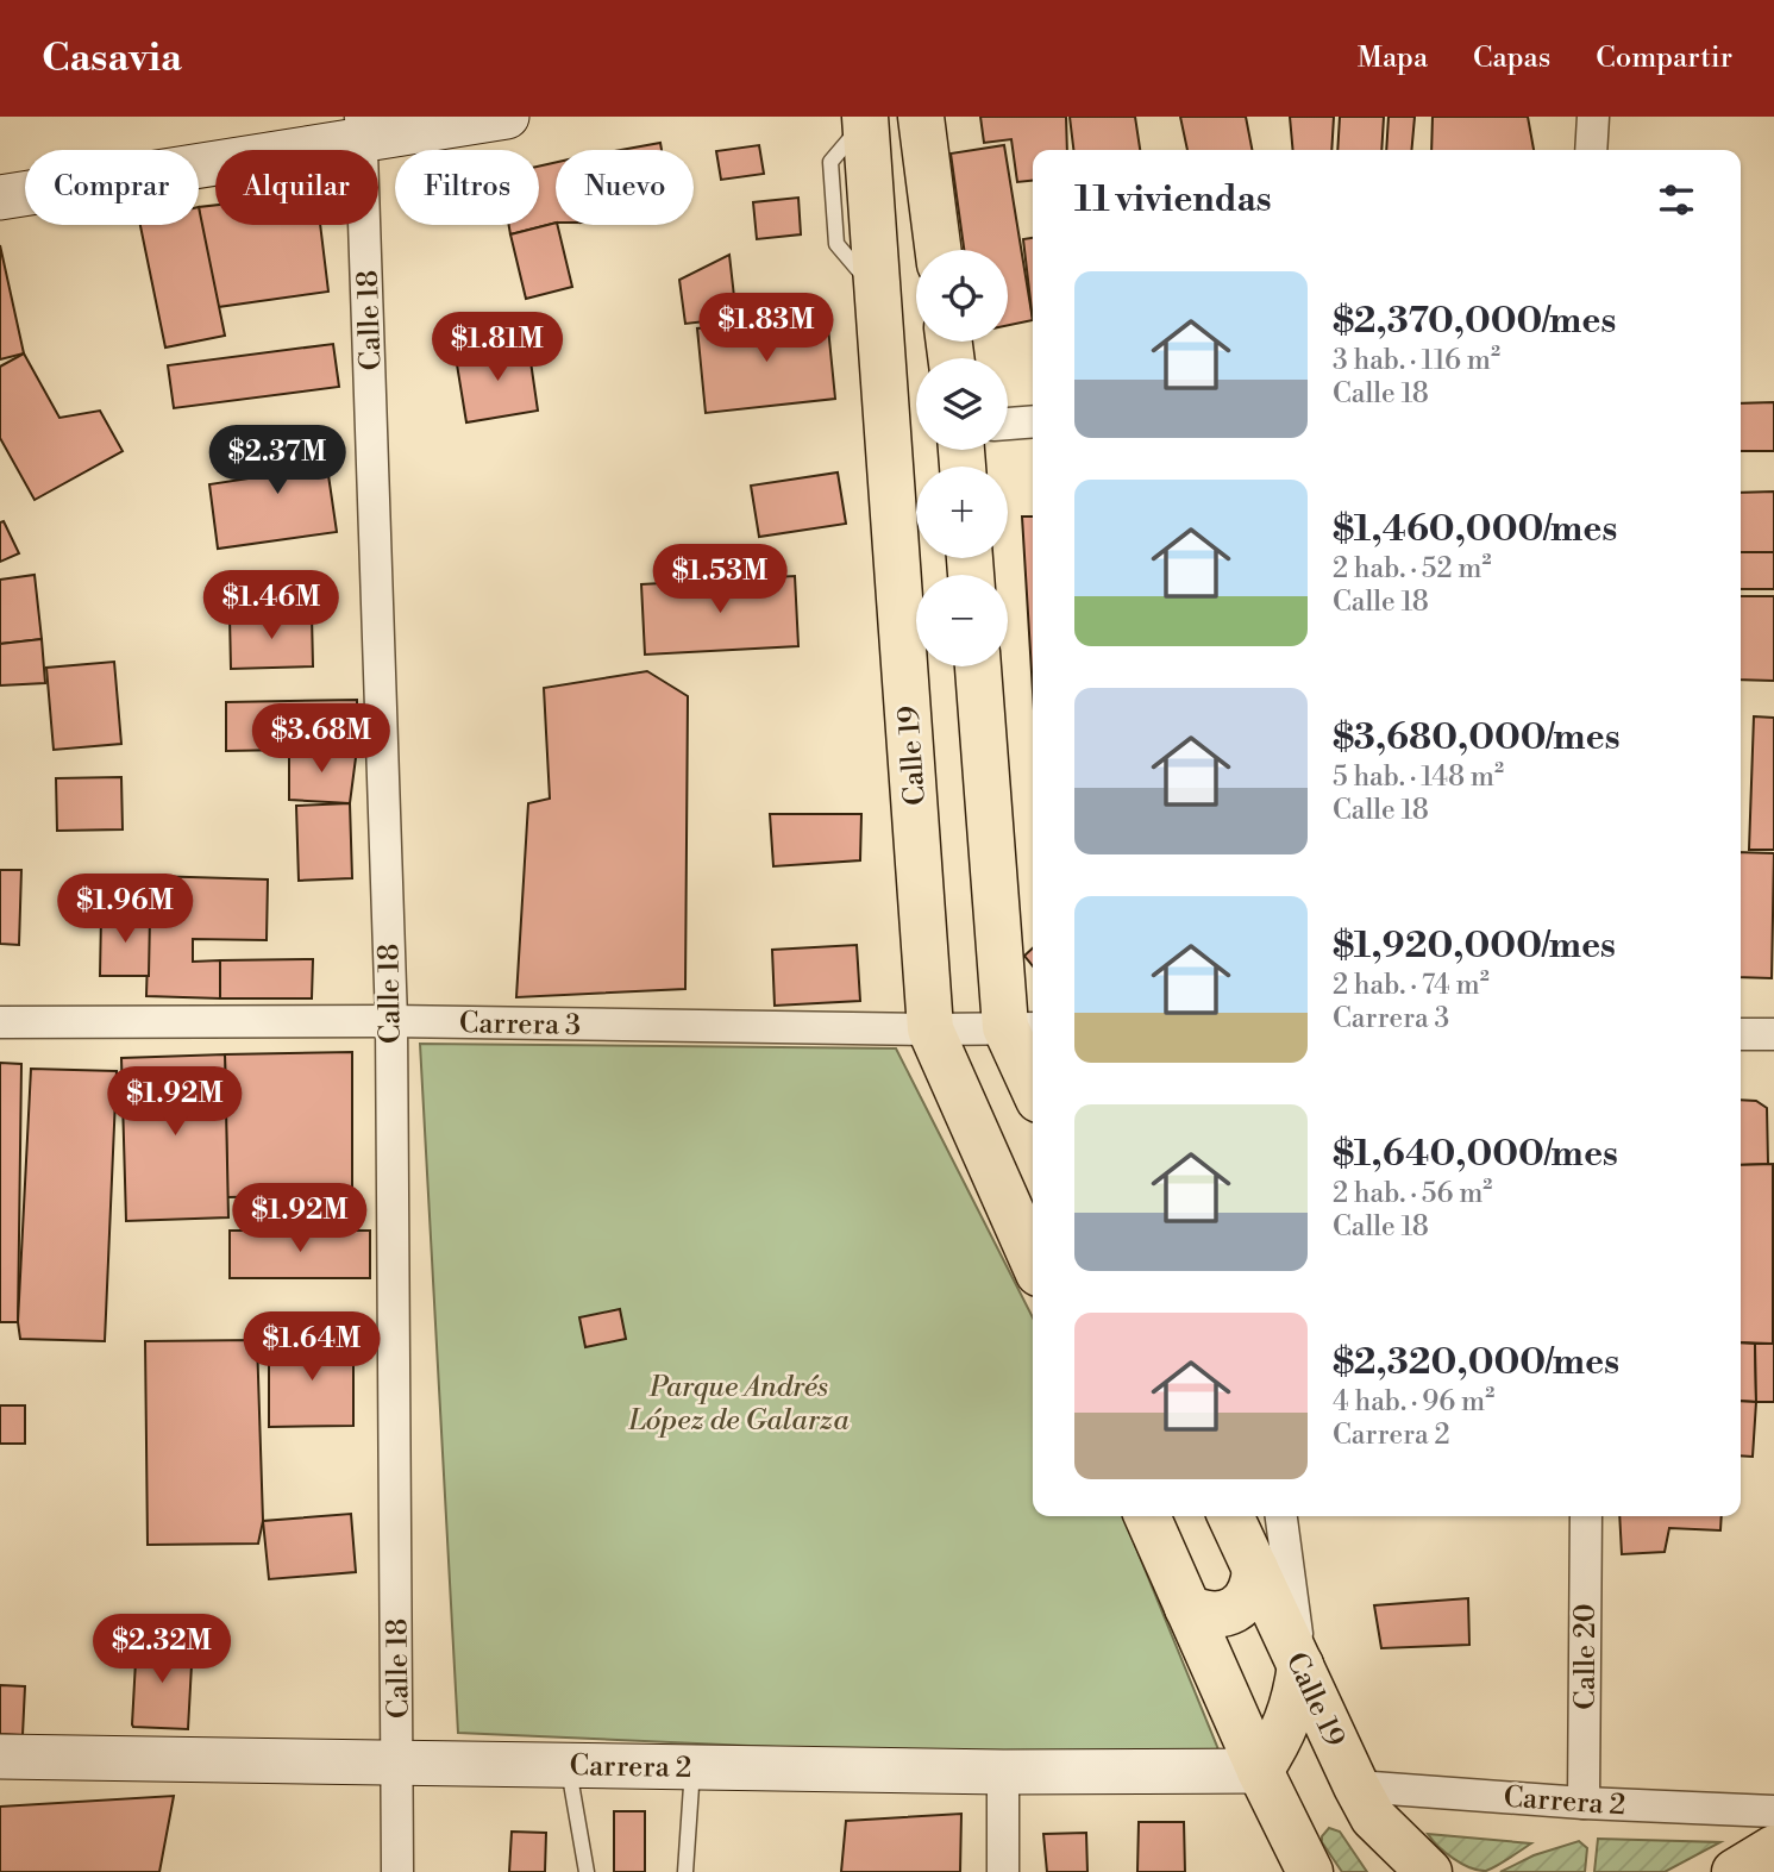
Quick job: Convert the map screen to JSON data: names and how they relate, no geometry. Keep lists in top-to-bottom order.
{
  "streets": {
    "main road": ["Calle 19"],
    "street": [
      "Calle 18",
      "Carrera 3",
      "Calle 20",
      "Carrera 2"
    ]
  },
  "crossings": [
    ["Calle 18", "Carrera 3"],
    ["Calle 18", "Carrera 2"],
    ["Calle 19", "Carrera 3"],
    ["Calle 19", "Carrera 2"],
    ["Calle 20", "Carrera 2"]
  ],
  "parks": ["Parque Andrés López de Galarza"],
  "page": {
    "header": "Casavia",
    "nav": ["Mapa", "Capas", "Compartir"],
    "chip": [
      "Comprar",
      "Alquilar",
      "Filtros",
      "Nuevo"
    ],
    "heading": "11 viviendas",
    "map_buttons": ["+", "−"],
    "list": [
      {
        "name": "$2,370,000/mes",
        "note": "3 hab. · 116 m² · Calle 18"
      },
      {
        "name": "$1,460,000/mes",
        "note": "2 hab. · 52 m² · Calle 18"
      },
      {
        "name": "$3,680,000/mes",
        "note": "5 hab. · 148 m² · Calle 18"
      },
      {
        "name": "$1,920,000/mes",
        "note": "2 hab. · 74 m² · Carrera 3"
      },
      {
        "name": "$1,640,000/mes",
        "note": "2 hab. · 56 m² · Calle 18"
      },
      {
        "name": "$2,320,000/mes",
        "note": "4 hab. · 96 m² · Carrera 2"
      }
    ],
    "price": [
      "$1.83M",
      "$1.81M",
      "$2.37M",
      "$1.53M",
      "$1.46M",
      "$3.68M",
      "$1.96M",
      "$1.92M",
      "$1.92M",
      "$1.64M",
      "$2.32M"
    ]
  }
}
